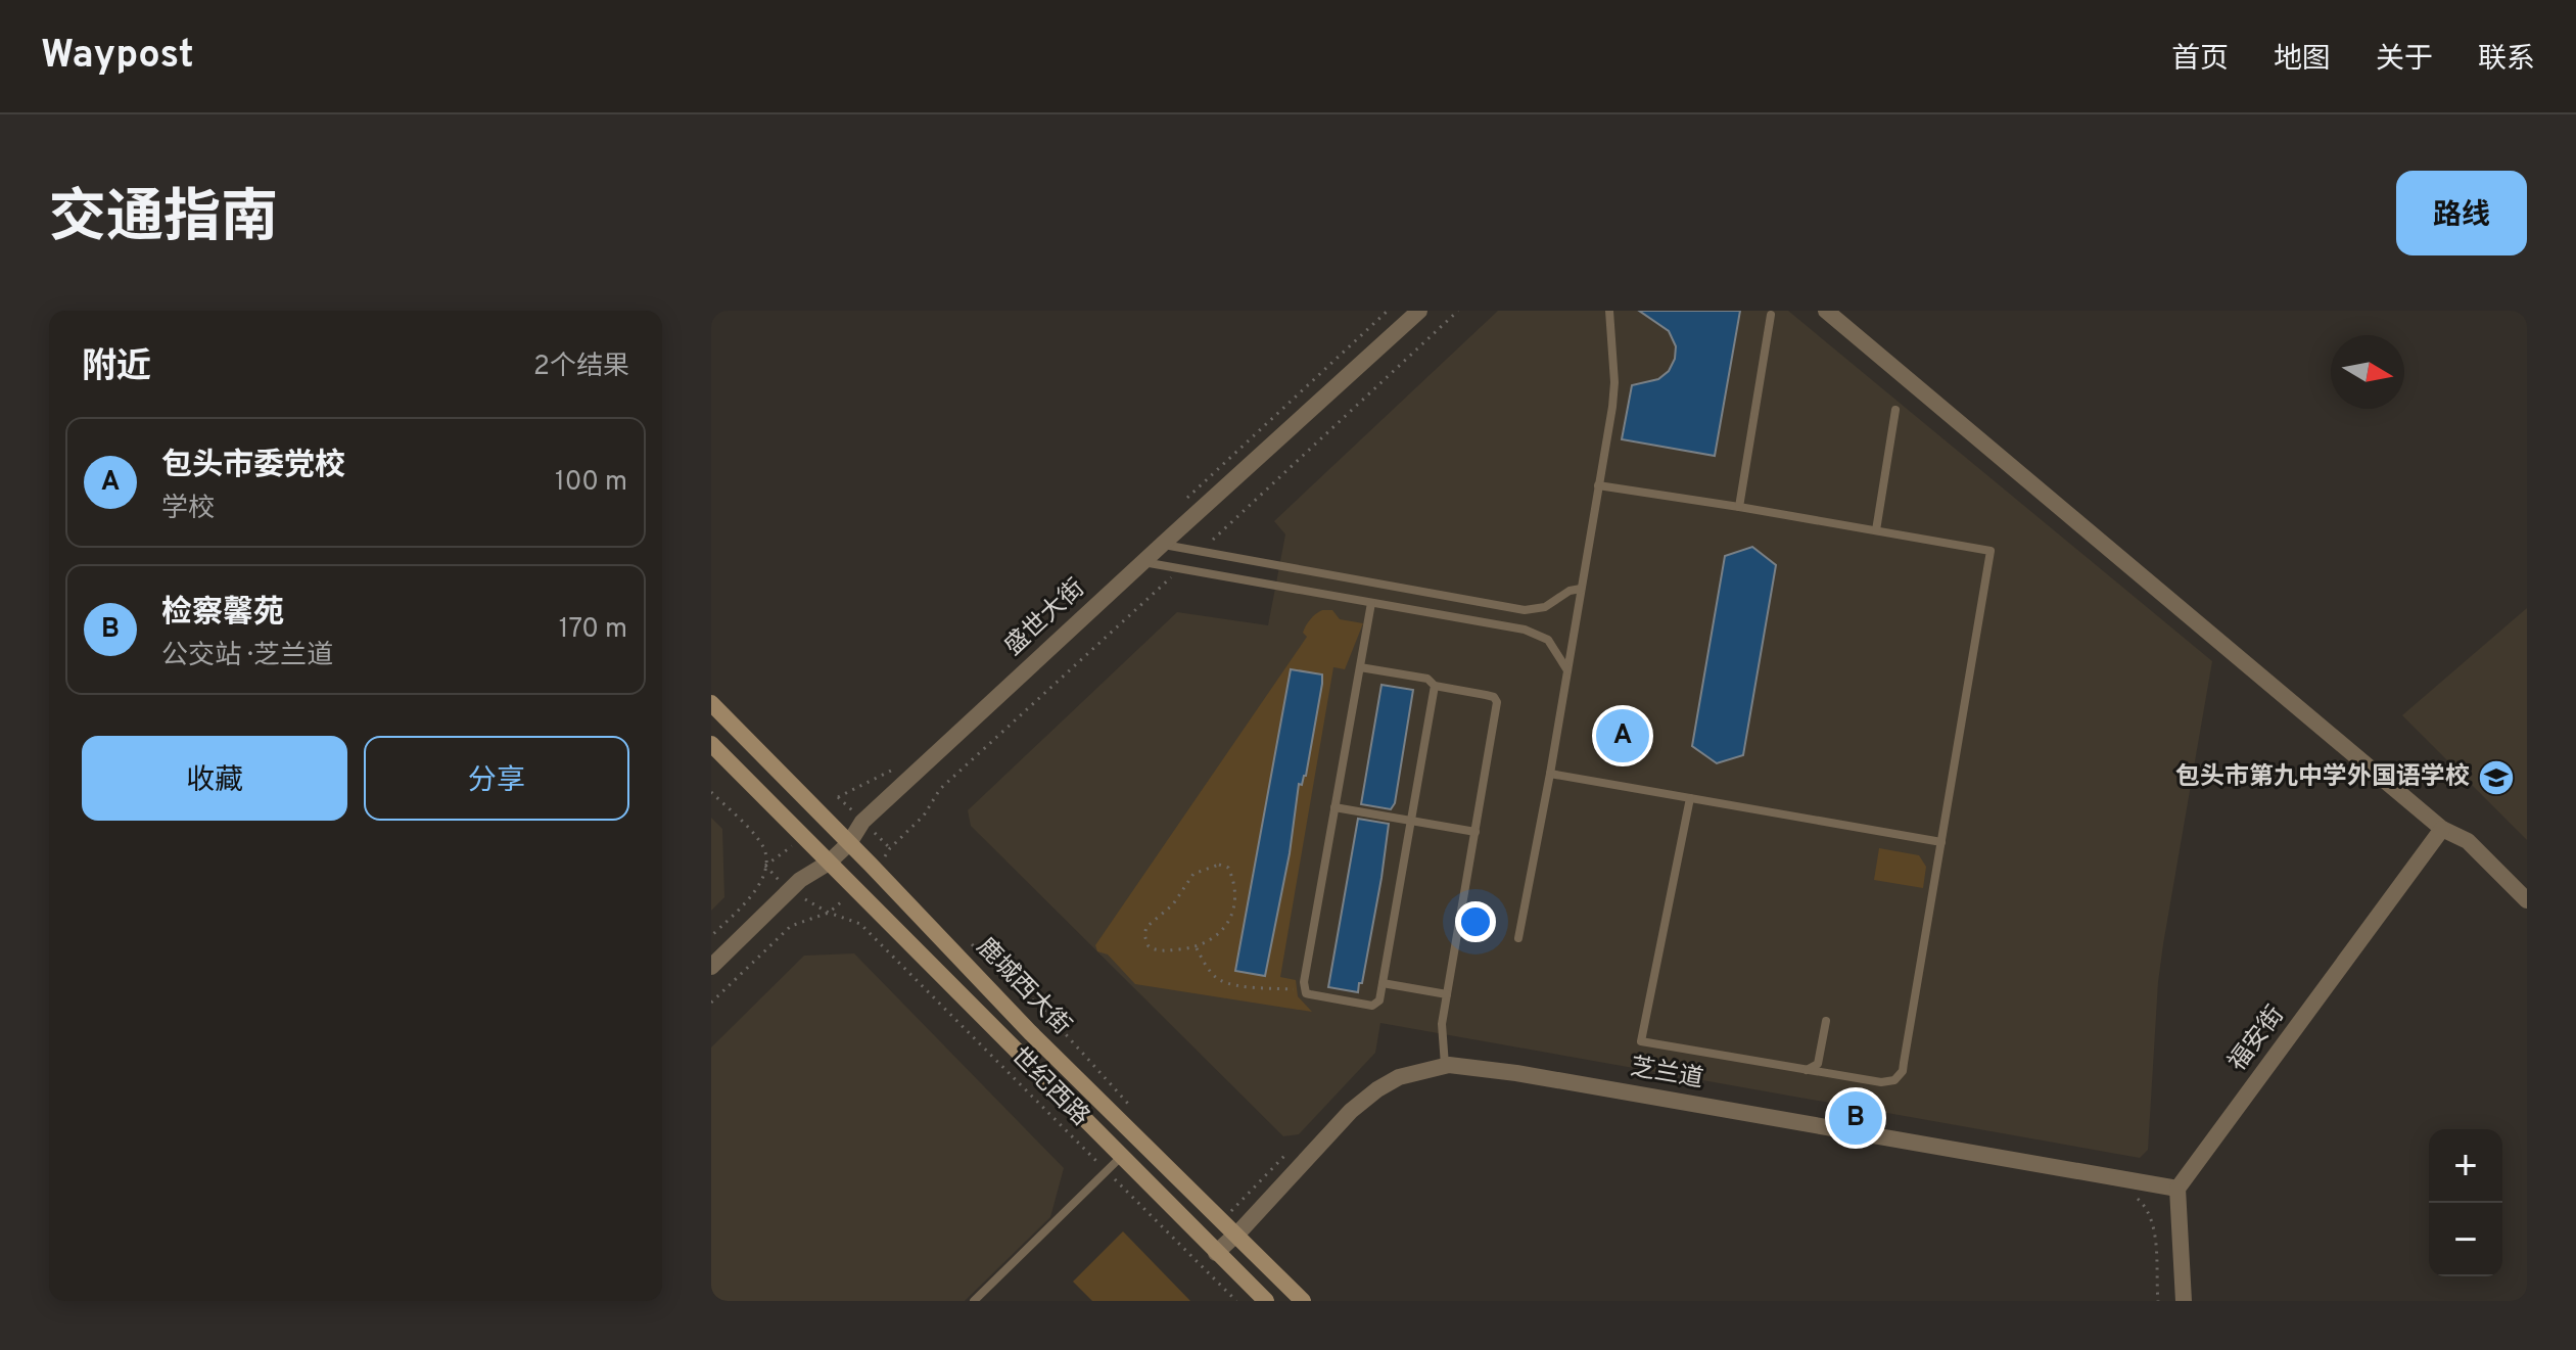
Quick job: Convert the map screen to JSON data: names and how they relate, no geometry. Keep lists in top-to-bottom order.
{
  "streets": {
    "main road": ["鹿城西大街"],
    "street": ["盛世大街", "福安街", "芝兰道"],
    "path": ["世纪西路"]
  },
  "crossings": [
    ["盛世大街", "鹿城西大街"],
    ["鹿城西大街", "芝兰道"],
    ["福安街", "芝兰道"]
  ],
  "places": {
    "school or university": ["包头市第九中学外国语学校"]
  },
  "north": "right",
  "page": {
    "header": "Waypost",
    "nav": [
      "首页",
      "地图",
      "关于",
      "联系"
    ],
    "title": "交通指南",
    "buttons": [
      "路线",
      ["收藏", "分享"]
    ],
    "heading": ["附近", "2个结果"],
    "list": [
      {
        "mark": "A",
        "name": "包头市委党校",
        "note": "学校",
        "value": "100 m"
      },
      {
        "mark": "B",
        "name": "检察馨苑",
        "note": "公交站 · 芝兰道",
        "value": "170 m"
      }
    ],
    "pins": ["A", "B"],
    "map_buttons": ["+", "−"]
  }
}
